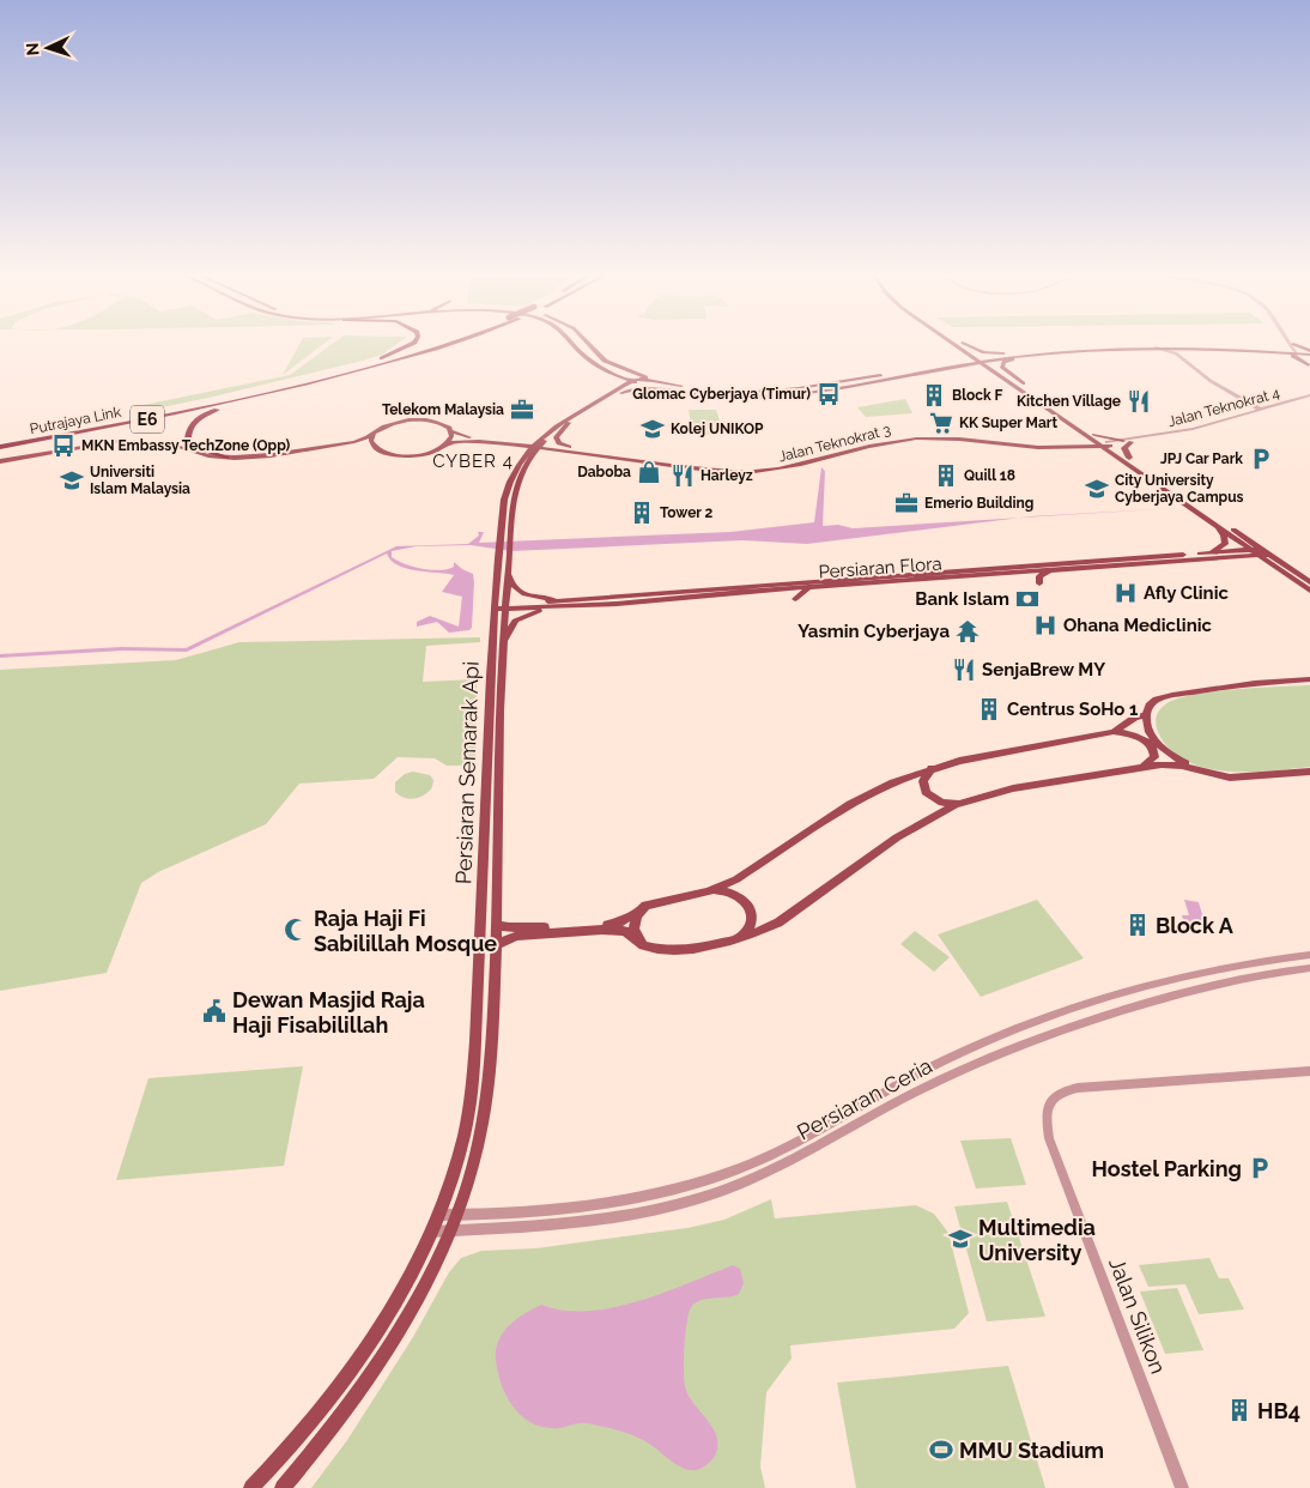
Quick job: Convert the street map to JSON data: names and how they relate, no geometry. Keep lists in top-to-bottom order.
{
  "streets": {
    "highway": ["E6", "Putrajaya Link"],
    "main road": ["Jalan Teknokrat 3", "Persiaran Flora", "Persiaran Semarak Api"],
    "street": ["Jalan Teknokrat 4", "Persiaran Ceria", "Jalan Silikon"]
  },
  "crossings": [
    ["Jalan Teknokrat 4", "Jalan Teknokrat 3"],
    ["Jalan Teknokrat 3", "Persiaran Semarak Api"],
    ["Persiaran Flora", "Persiaran Semarak Api"],
    ["Persiaran Semarak Api", "Persiaran Ceria"]
  ],
  "districts": ["CYBER 4"],
  "places": {
    "bus stop": ["Glomac Cyberjaya (Timur)", "MKN Embassy TechZone (Opp)"],
    "building": [
      "Block F",
      "Quill 18",
      "Tower 2",
      "Centrus SoHo 1",
      "Block A",
      "HB4"
    ],
    "restaurant": ["Kitchen Village", "Harleyz", "SenjaBrew MY"],
    "office": ["Telekom Malaysia", "Emerio Building"],
    "supermarket": ["KK Super Mart"],
    "school or university": [
      "Kolej UNIKOP",
      "Universiti Islam Malaysia",
      "City University Cyberjaya Campus",
      "Multimedia University"
    ],
    "parking": ["JPJ Car Park", "Hostel Parking"],
    "shop": ["Daboba"],
    "hospital": ["Afly Clinic", "Ohana Mediclinic"],
    "bank": ["Bank Islam"],
    "temple": ["Yasmin Cyberjaya"],
    "mosque": ["Raja Haji Fi Sabilillah Mosque"],
    "public building": ["Dewan Masjid Raja Haji Fisabilillah"],
    "sports": ["MMU Stadium"]
  },
  "north": "left"
}
